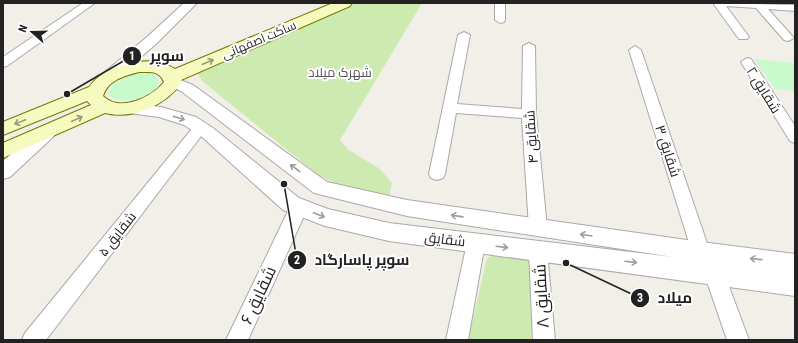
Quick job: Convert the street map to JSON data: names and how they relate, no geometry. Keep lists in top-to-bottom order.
{
  "streets": {
    "main road": ["ساکت اصفهانی"],
    "street": [
      "شقایق ۲",
      "شقایق ۴",
      "شقایق ۳",
      "شقایق ۵",
      "شقایق",
      "شقایق ۶",
      "شقایق ۸"
    ]
  },
  "crossings": [
    ["ساکت اصفهانی", "شقایق"],
    ["شقایق ۴", "شقایق"],
    ["شقایق ۳", "شقایق"],
    ["شقایق ۵", "شقایق"],
    ["شقایق", "شقایق ۶"],
    ["شقایق", "شقایق ۸"]
  ],
  "districts": ["شهرک میلاد"],
  "places": ["سوپر", "سوپر پاسارگاد", "میلاد"],
  "north": "left"
}
